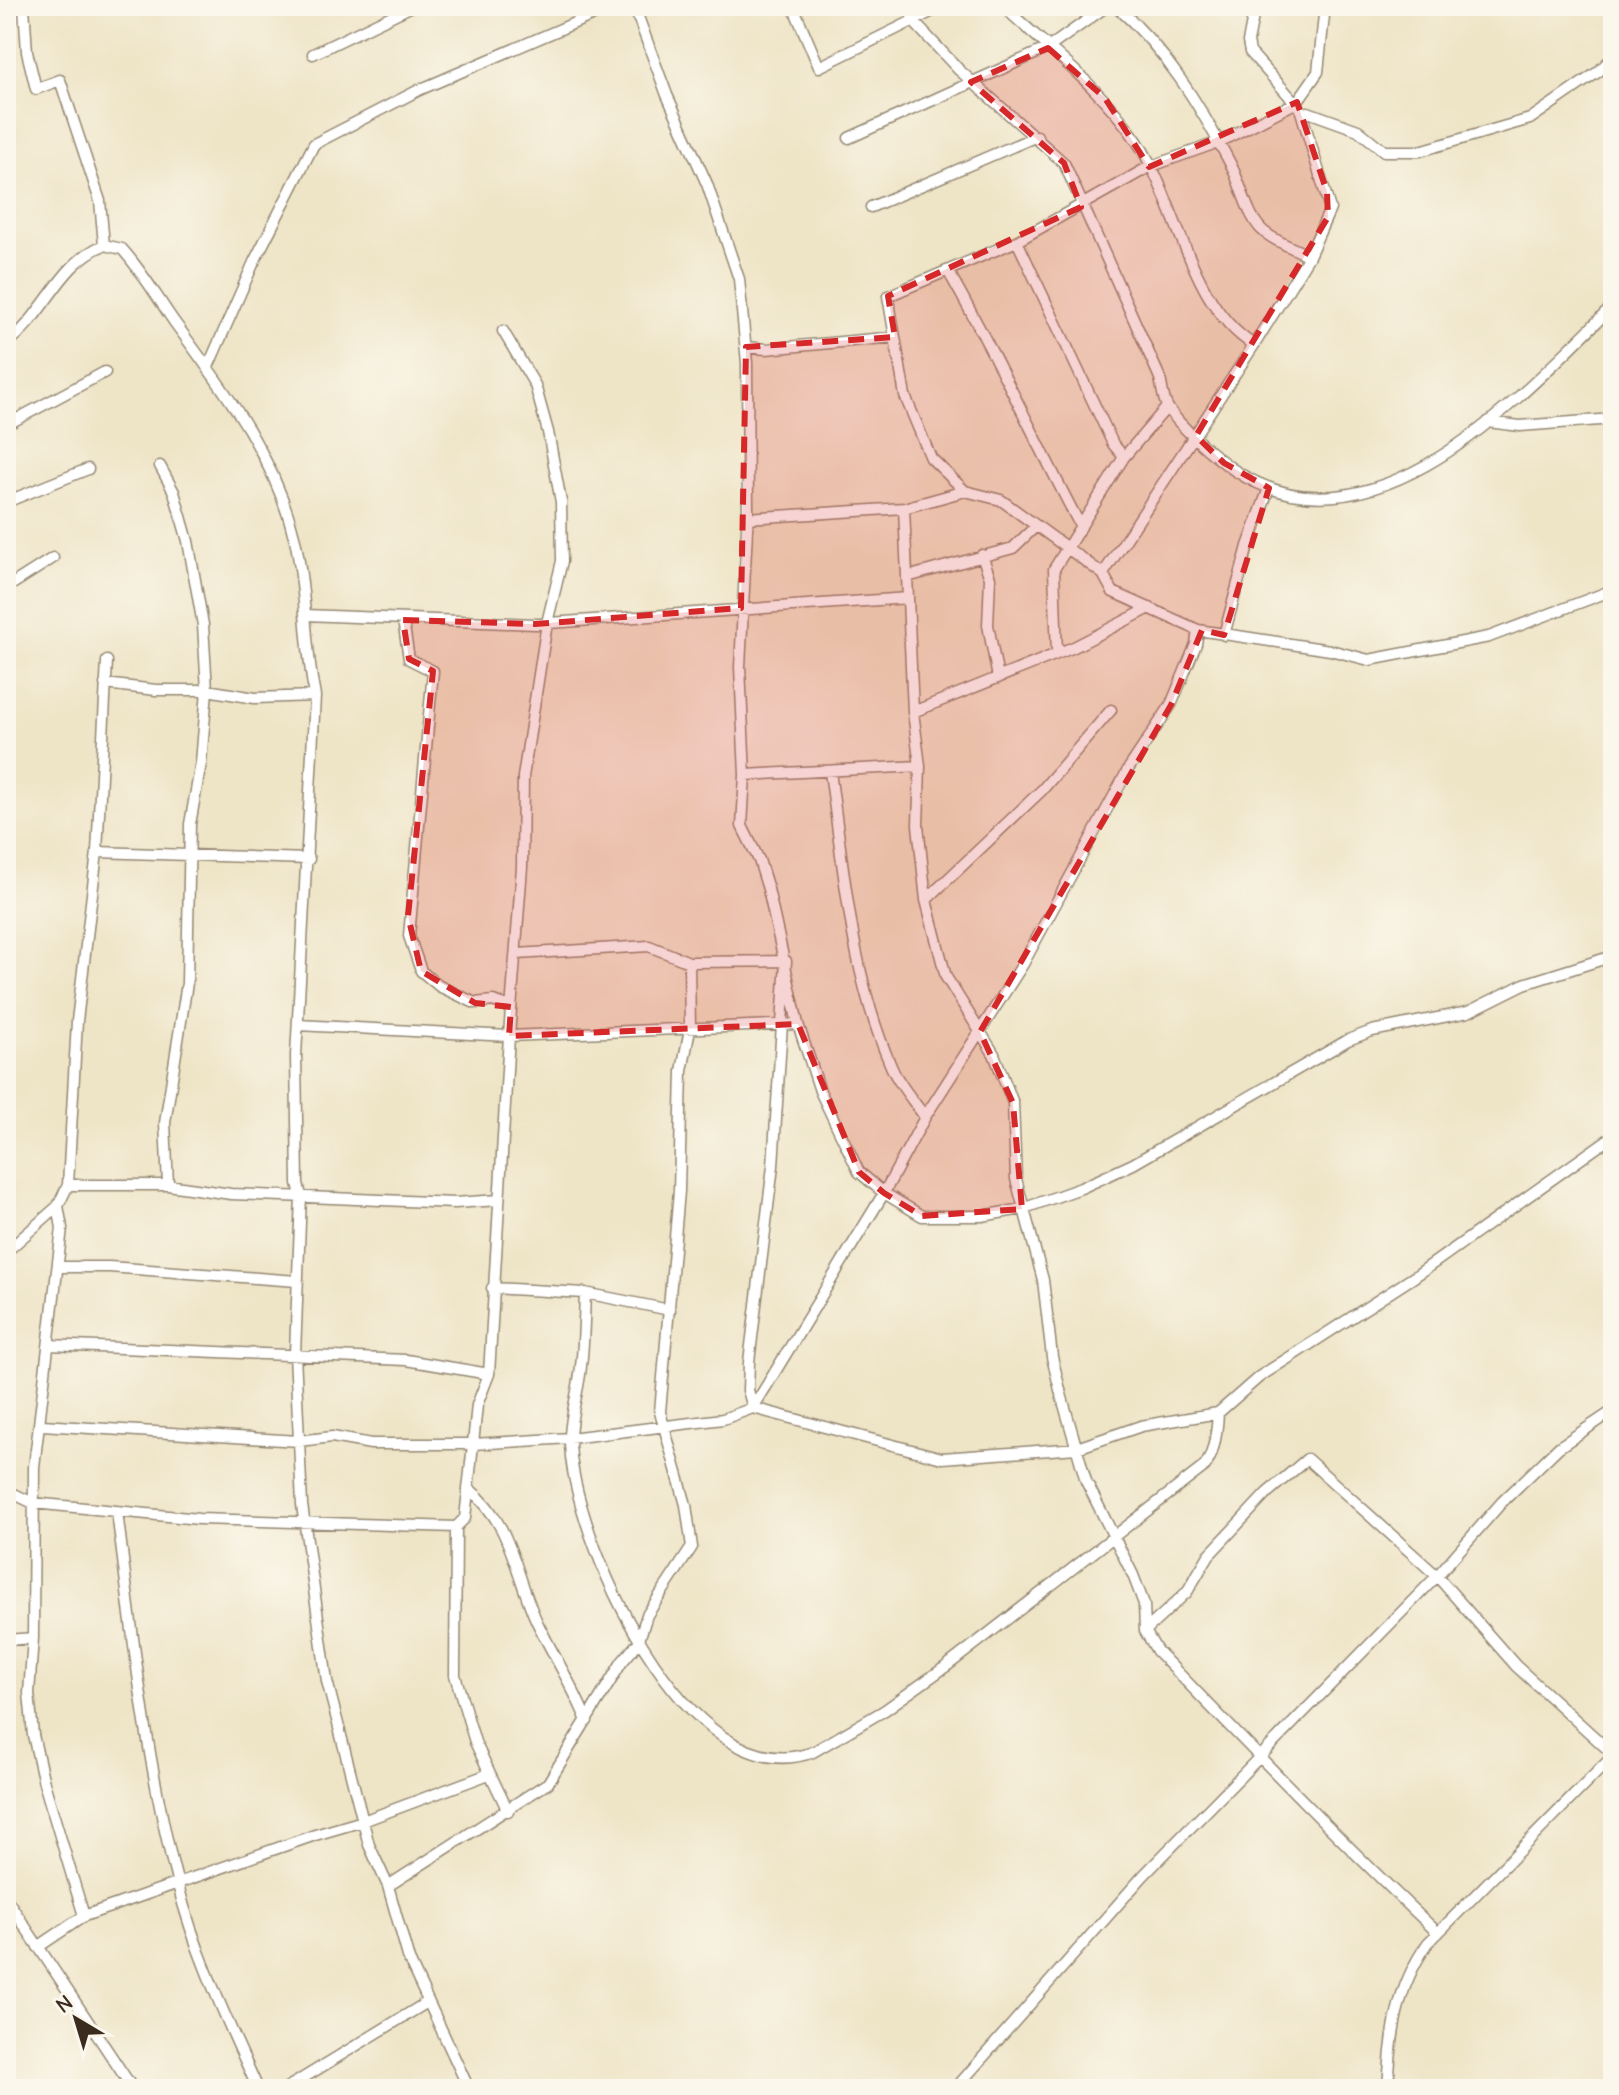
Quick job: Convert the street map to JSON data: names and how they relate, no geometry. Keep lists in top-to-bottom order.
{
  "north": "top left"
}
